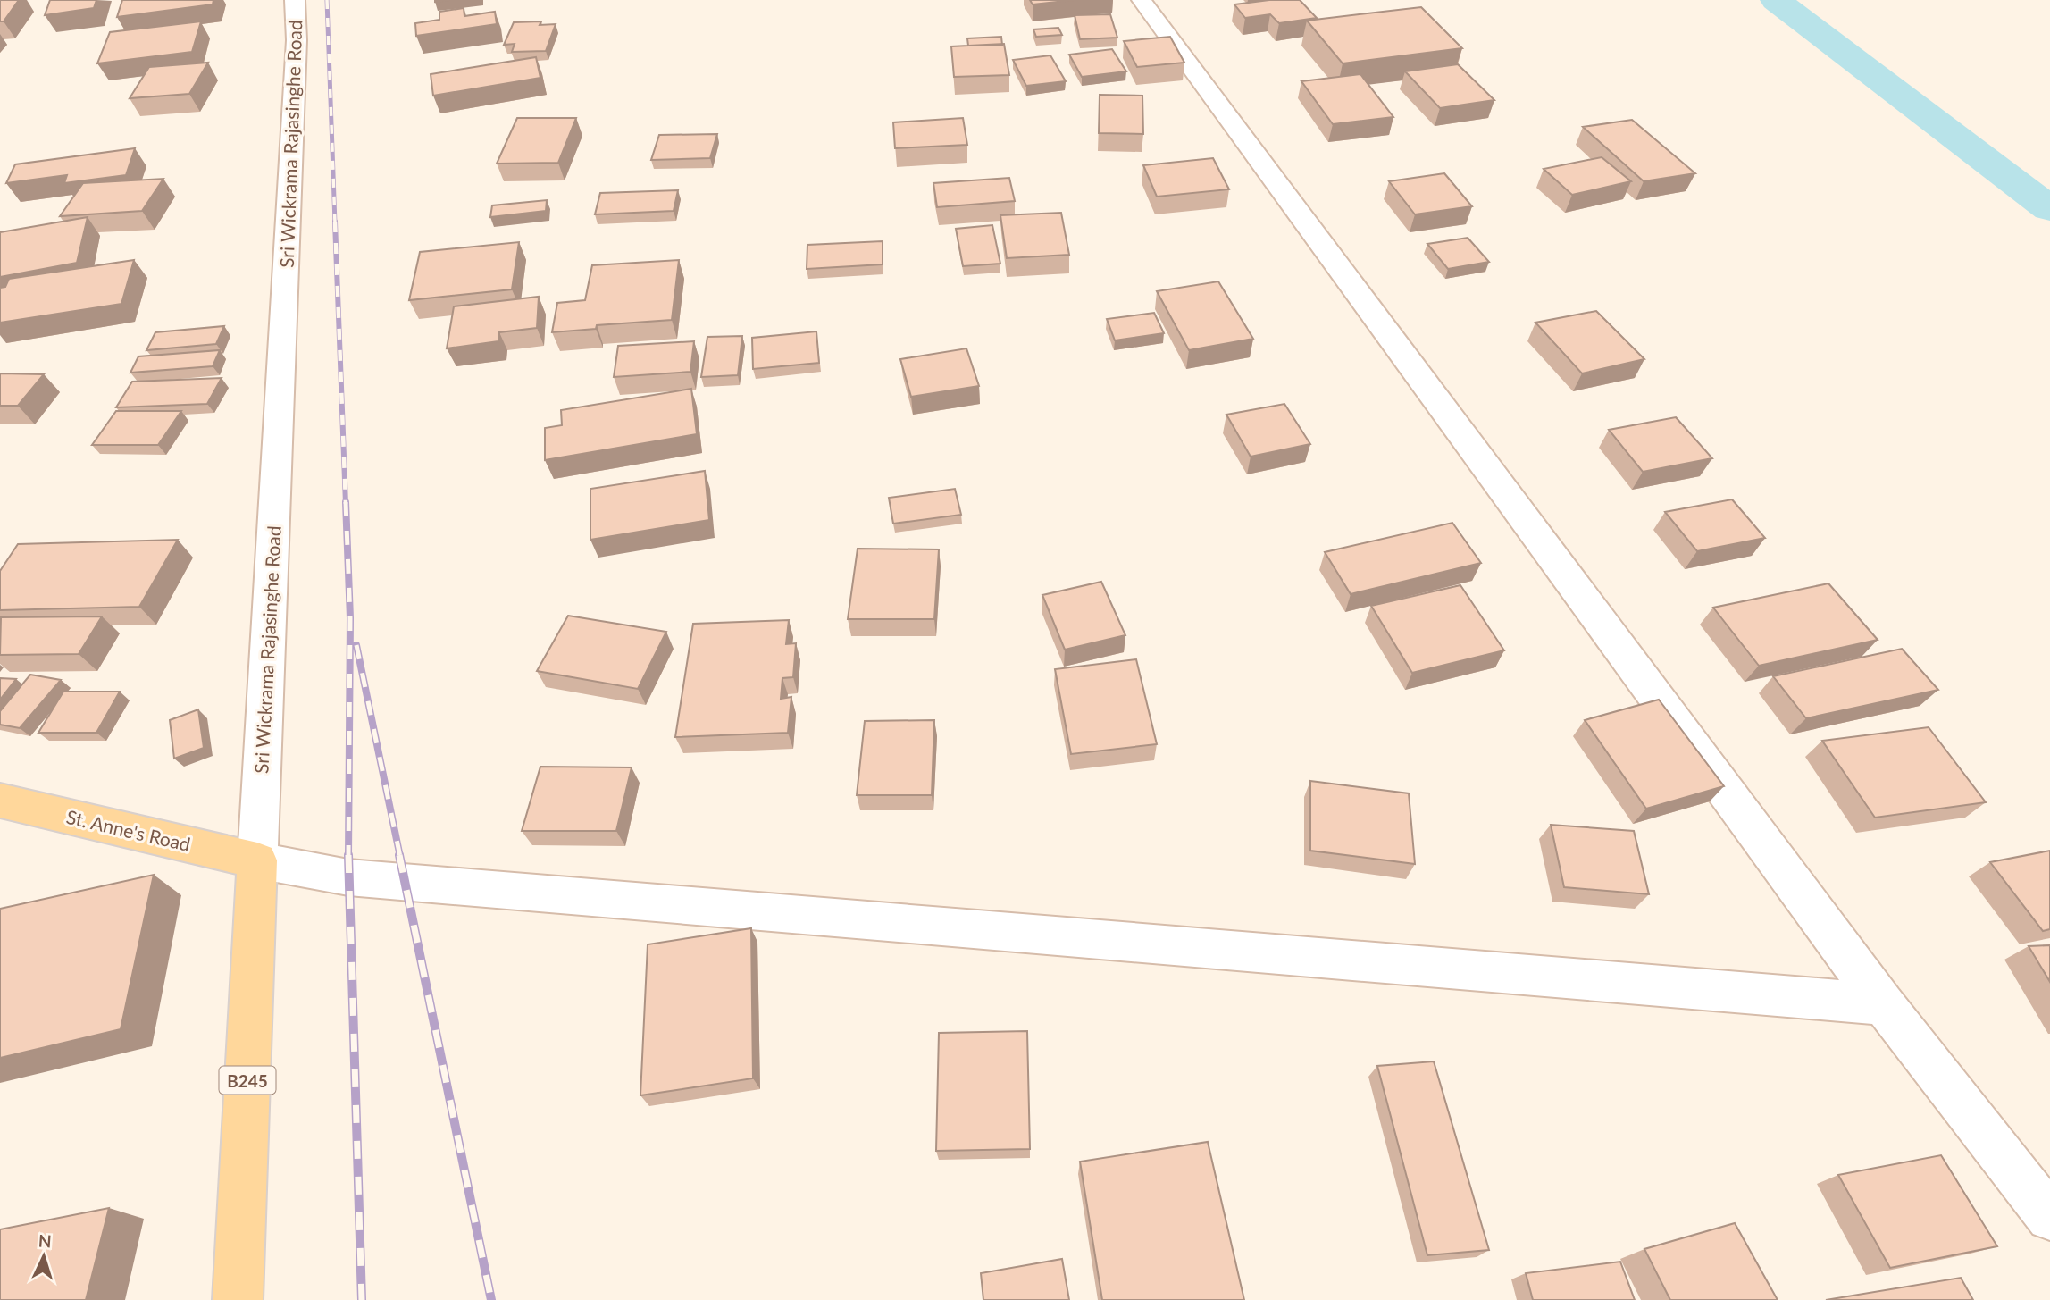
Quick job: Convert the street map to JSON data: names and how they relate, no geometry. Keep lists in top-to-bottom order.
{
  "streets": {
    "main road": ["Sri Wickrama Rajasinghe Road", "St. Anne's Road", "B245"]
  },
  "crossings": [
    ["Sri Wickrama Rajasinghe Road", "St. Anne's Road"]
  ],
  "north": "top"
}
